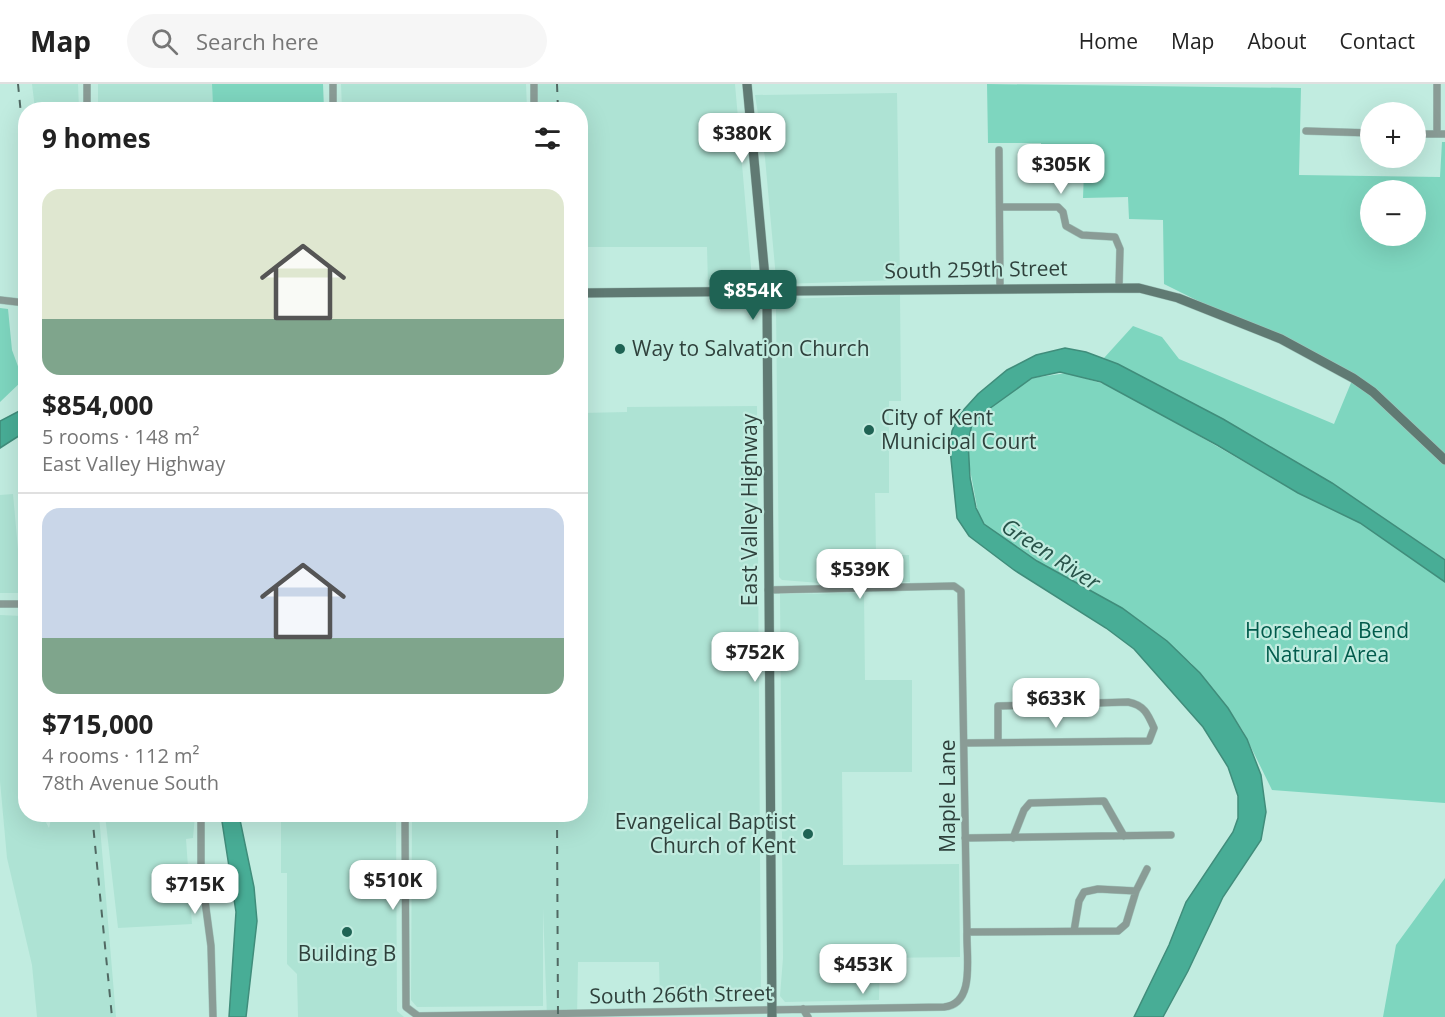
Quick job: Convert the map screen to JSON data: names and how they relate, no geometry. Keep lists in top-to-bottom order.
{
  "streets": {
    "main road": ["South 259th Street", "East Valley Highway"],
    "street": ["Maple Lane", "South 266th Street"]
  },
  "crossings": [
    ["South 259th Street", "East Valley Highway"],
    ["East Valley Highway", "Maple Lane"],
    ["East Valley Highway", "South 266th Street"],
    ["Maple Lane", "South 266th Street"]
  ],
  "water": ["Green River"],
  "parks": ["Horsehead Bend Natural Area"],
  "places": [
    "Way to Salvation Church",
    "City of Kent Municipal Court",
    "Evangelical Baptist Church of Kent",
    "Building B"
  ],
  "page": {
    "header": "Map",
    "search": "Search here",
    "nav": [
      "Home",
      "Map",
      "About",
      "Contact"
    ],
    "map_buttons": ["+", "−"],
    "heading": "9 homes",
    "price": [
      "$380K",
      "$305K",
      "$854K",
      "$539K",
      "$752K",
      "$633K",
      "$510K",
      "$715K",
      "$453K"
    ],
    "list": [
      {
        "name": "$854,000",
        "note": "5 rooms · 148 m² · East Valley Highway"
      },
      {
        "name": "$715,000",
        "note": "4 rooms · 112 m² · 78th Avenue South"
      }
    ]
  }
}
